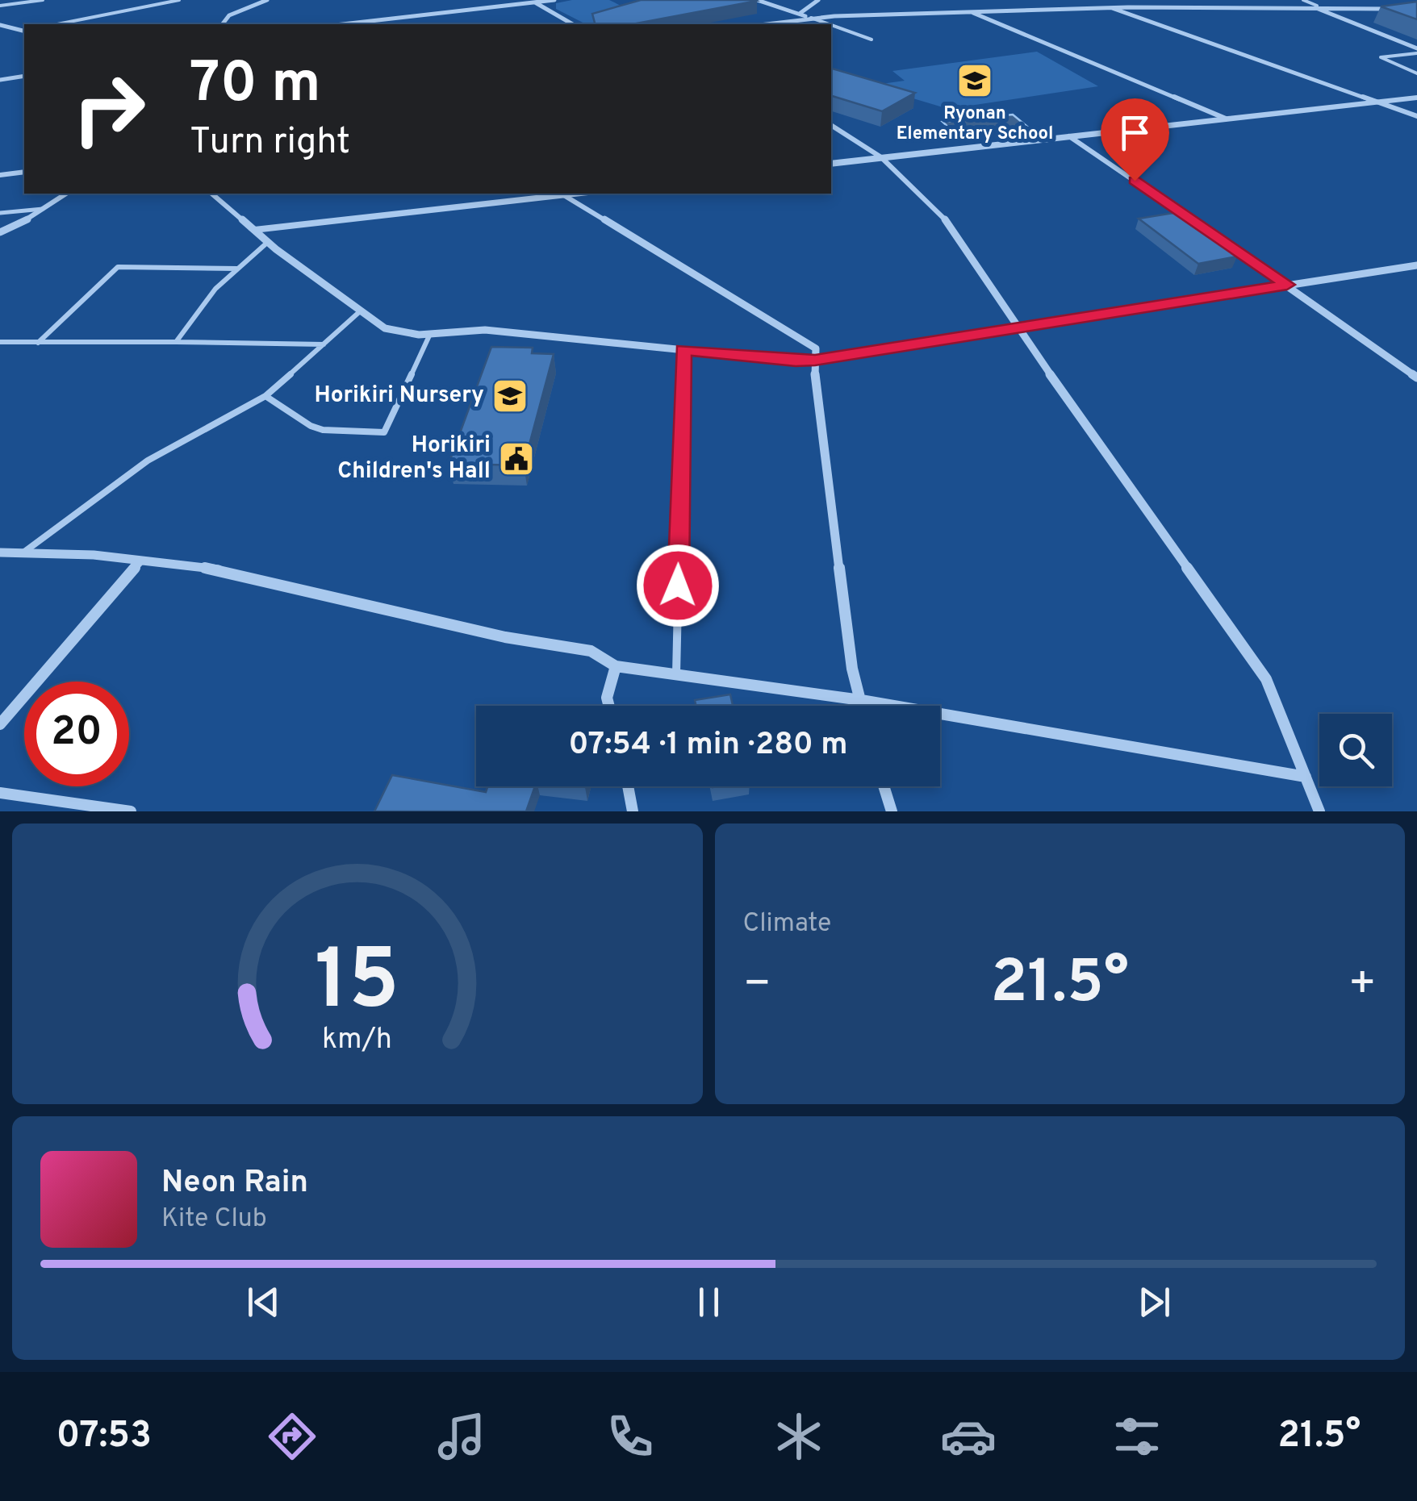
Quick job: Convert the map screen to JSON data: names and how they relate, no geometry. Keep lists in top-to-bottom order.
{
  "places": {
    "school or university": ["Ryonan Elementary School", "Horikiri Nursery"],
    "public building": ["Horikiri Children's Hall"]
  },
  "page": {
    "turn": ["70 m", "Turn right"],
    "limit": "20",
    "trip": "07:54 · 1 min · 280 m",
    "tile": "Climate",
    "heat": ["−", "21.5°", "+"],
    "song": ["Neon Rain", "Kite Club"],
    "tabs": ["07:53", "21.5°"],
    "gauge": ["15", "km/h"]
  }
}
